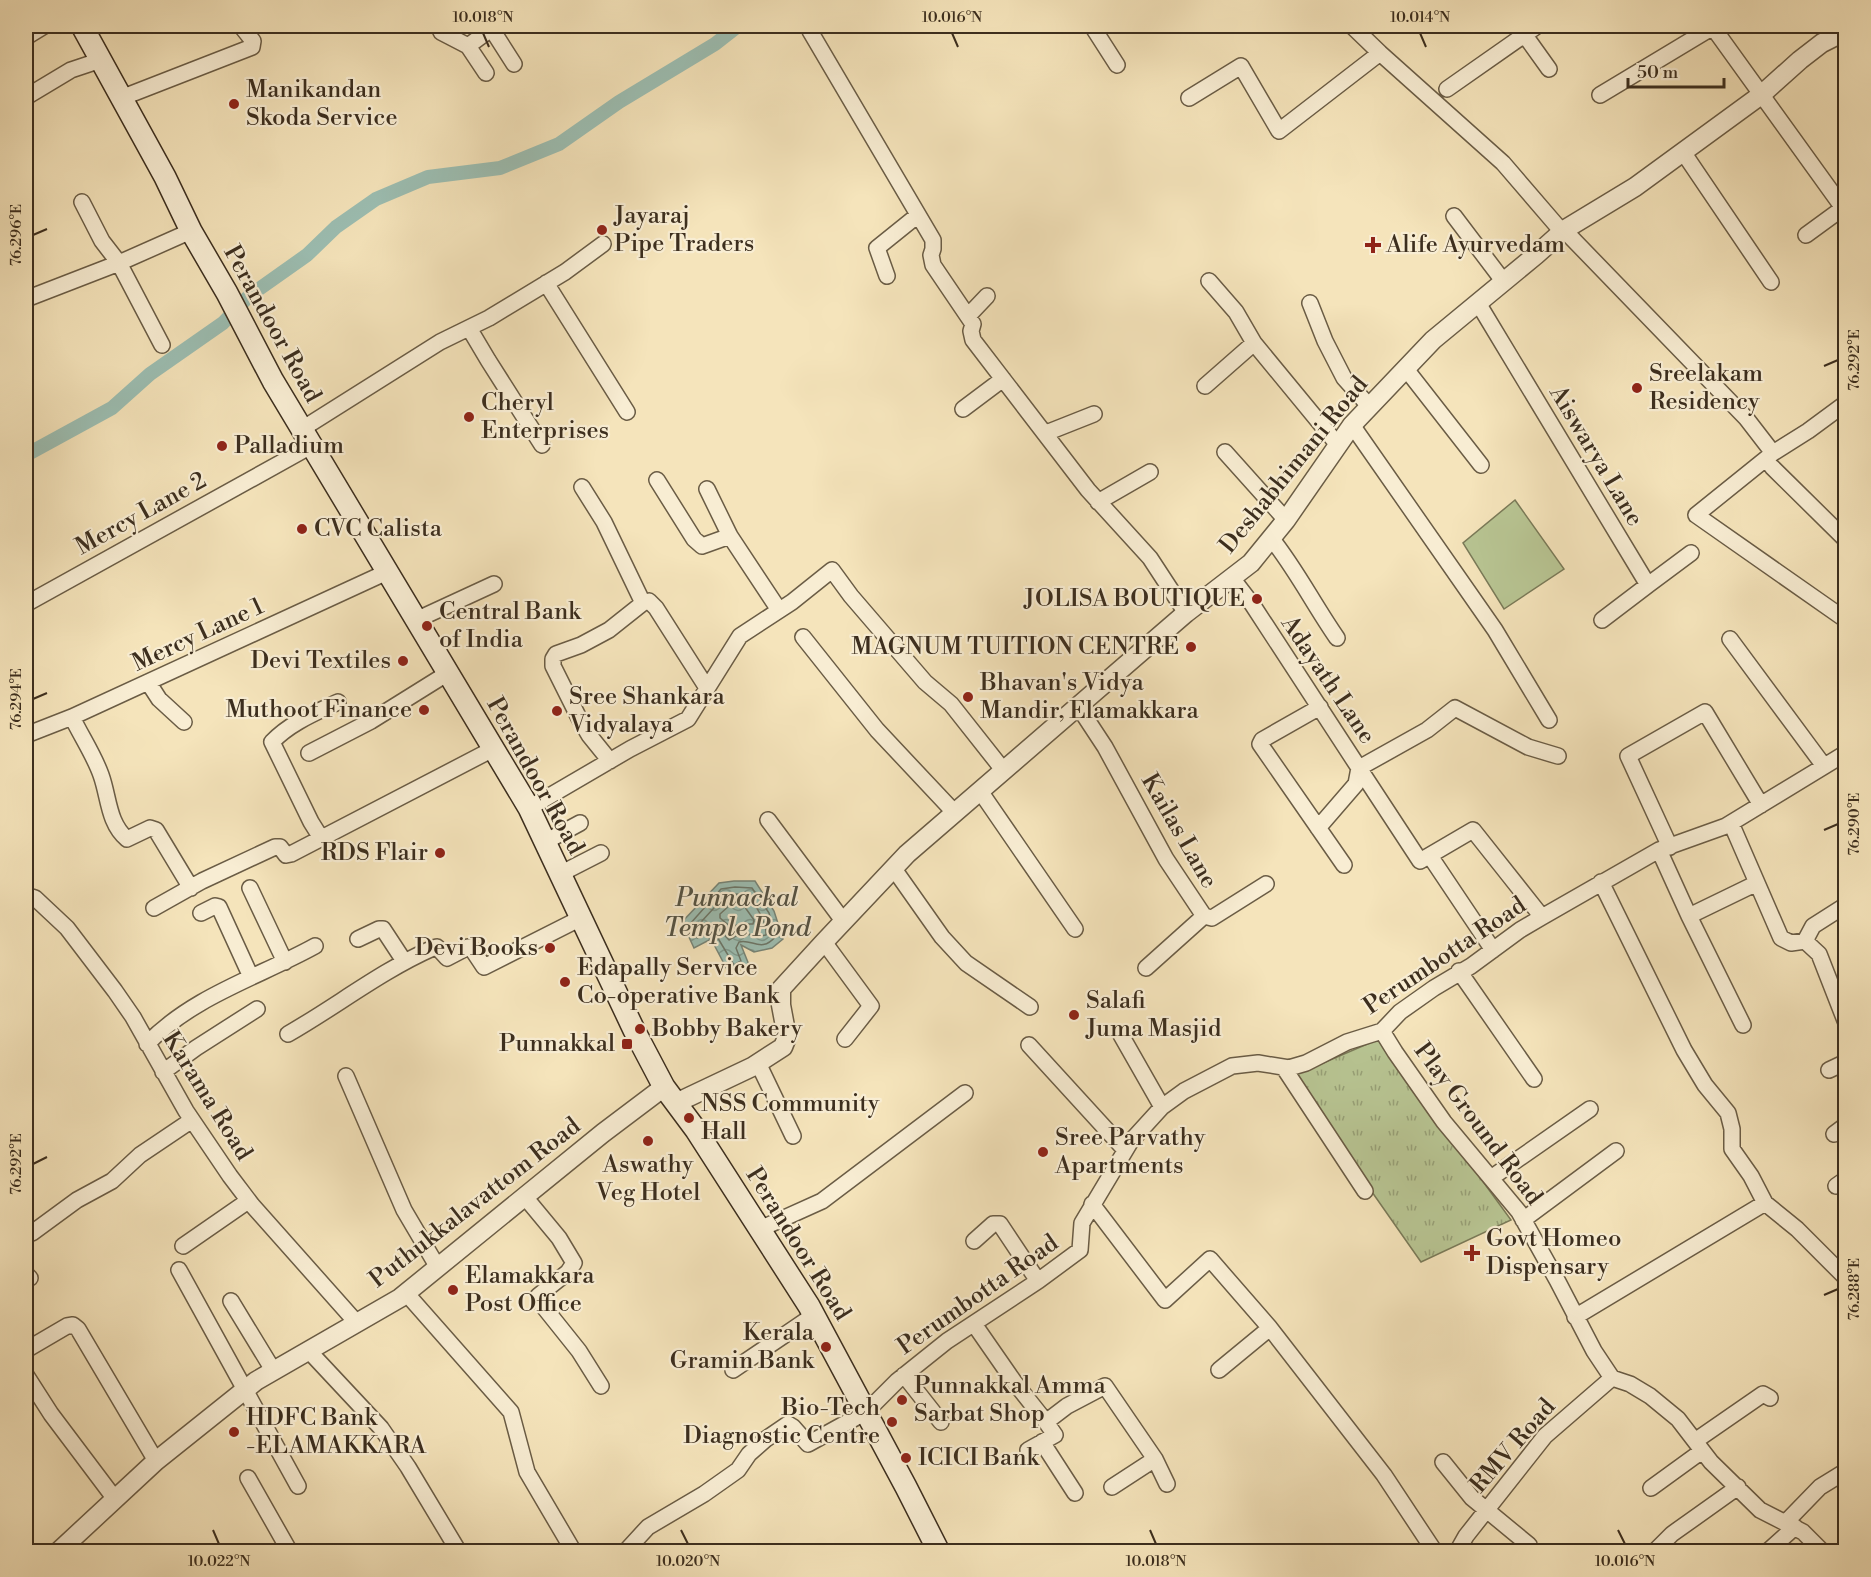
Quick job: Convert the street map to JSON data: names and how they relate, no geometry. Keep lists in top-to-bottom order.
{
  "streets": {
    "main road": ["Perandoor Road"],
    "street": [
      "Aiswarya Lane",
      "Deshabhimani Road",
      "Mercy Lane 2",
      "Mercy Lane 1",
      "Adayath Lane",
      "Kailas Lane",
      "Perumbotta Road",
      "Karama Road",
      "Play Ground Road",
      "Puthukkalavattom Road",
      "RMV Road"
    ]
  },
  "crossings": [
    ["Perandoor Road", "Deshabhimani Road"],
    ["Perandoor Road", "Mercy Lane 2"],
    ["Perandoor Road", "Mercy Lane 1"],
    ["Perandoor Road", "Perumbotta Road"],
    ["Perandoor Road", "Puthukkalavattom Road"],
    ["Aiswarya Lane", "Deshabhimani Road"],
    ["Deshabhimani Road", "Adayath Lane"],
    ["Deshabhimani Road", "Kailas Lane"],
    ["Deshabhimani Road", "Puthukkalavattom Road"],
    ["Perumbotta Road", "Play Ground Road"],
    ["Karama Road", "Puthukkalavattom Road"],
    ["Play Ground Road", "RMV Road"]
  ],
  "water": ["Punnackal Temple Pond"],
  "places": {
    "other": [
      "Manikandan Skoda Service",
      "Jayaraj Pipe Traders",
      "Sreelakam Residency",
      "Cheryl Enterprises",
      "Palladium",
      "CVC Calista",
      "JOLISA BOUTIQUE",
      "Central Bank of India",
      "MAGNUM TUITION CENTRE",
      "Devi Textiles",
      "Bhavan's Vidya Mandir, Elamakkara",
      "Muthoot Finance",
      "Sree Shankara Vidyalaya",
      "RDS Flair",
      "Devi Books",
      "Edapally Service Co-operative Bank",
      "Salafi Juma Masjid",
      "Bobby Bakery",
      "NSS Community Hall",
      "Aswathy Veg Hotel",
      "Sree Parvathy Apartments",
      "Elamakkara Post Office",
      "Kerala Gramin Bank",
      "Punnakkal Amma Sarbat Shop",
      "Bio-Tech Diagnostic Centre",
      "HDFC Bank -ELAMAKKARA",
      "ICICI Bank"
    ],
    "health": ["Alife Ayurvedam", "Govt Homeo Dispensary"],
    "transit": ["Punnakkal"]
  },
  "scale_bar": "50 m",
  "coordinates": [
    "10.018°N",
    "10.016°N",
    "10.014°N",
    "76.296°E",
    "76.292°E",
    "76.294°E",
    "76.290°E",
    "76.288°E",
    "10.022°N",
    "10.020°N"
  ]
}
